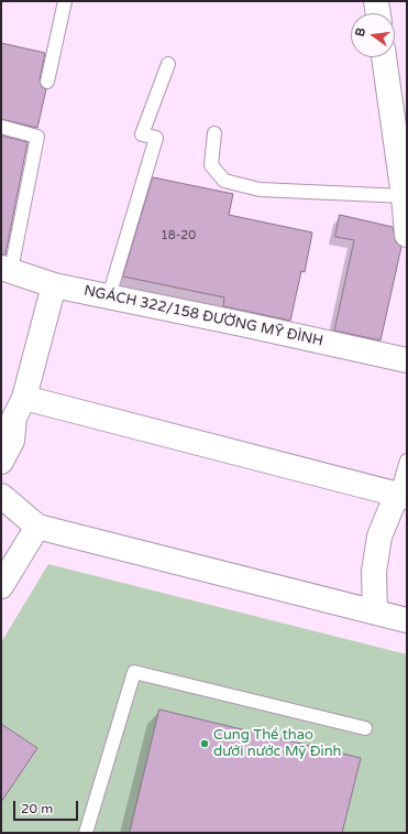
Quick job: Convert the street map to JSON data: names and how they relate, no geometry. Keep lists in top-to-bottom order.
{
  "streets": {
    "street": ["NGÁCH 322/158 ĐƯỜNG MỸ ĐÌNH"]
  },
  "places": ["Cung Thể thao dưới nước Mỹ Đình"],
  "house_numbers": ["18-20"],
  "scale_bar": "20 m",
  "north": "left"
}
